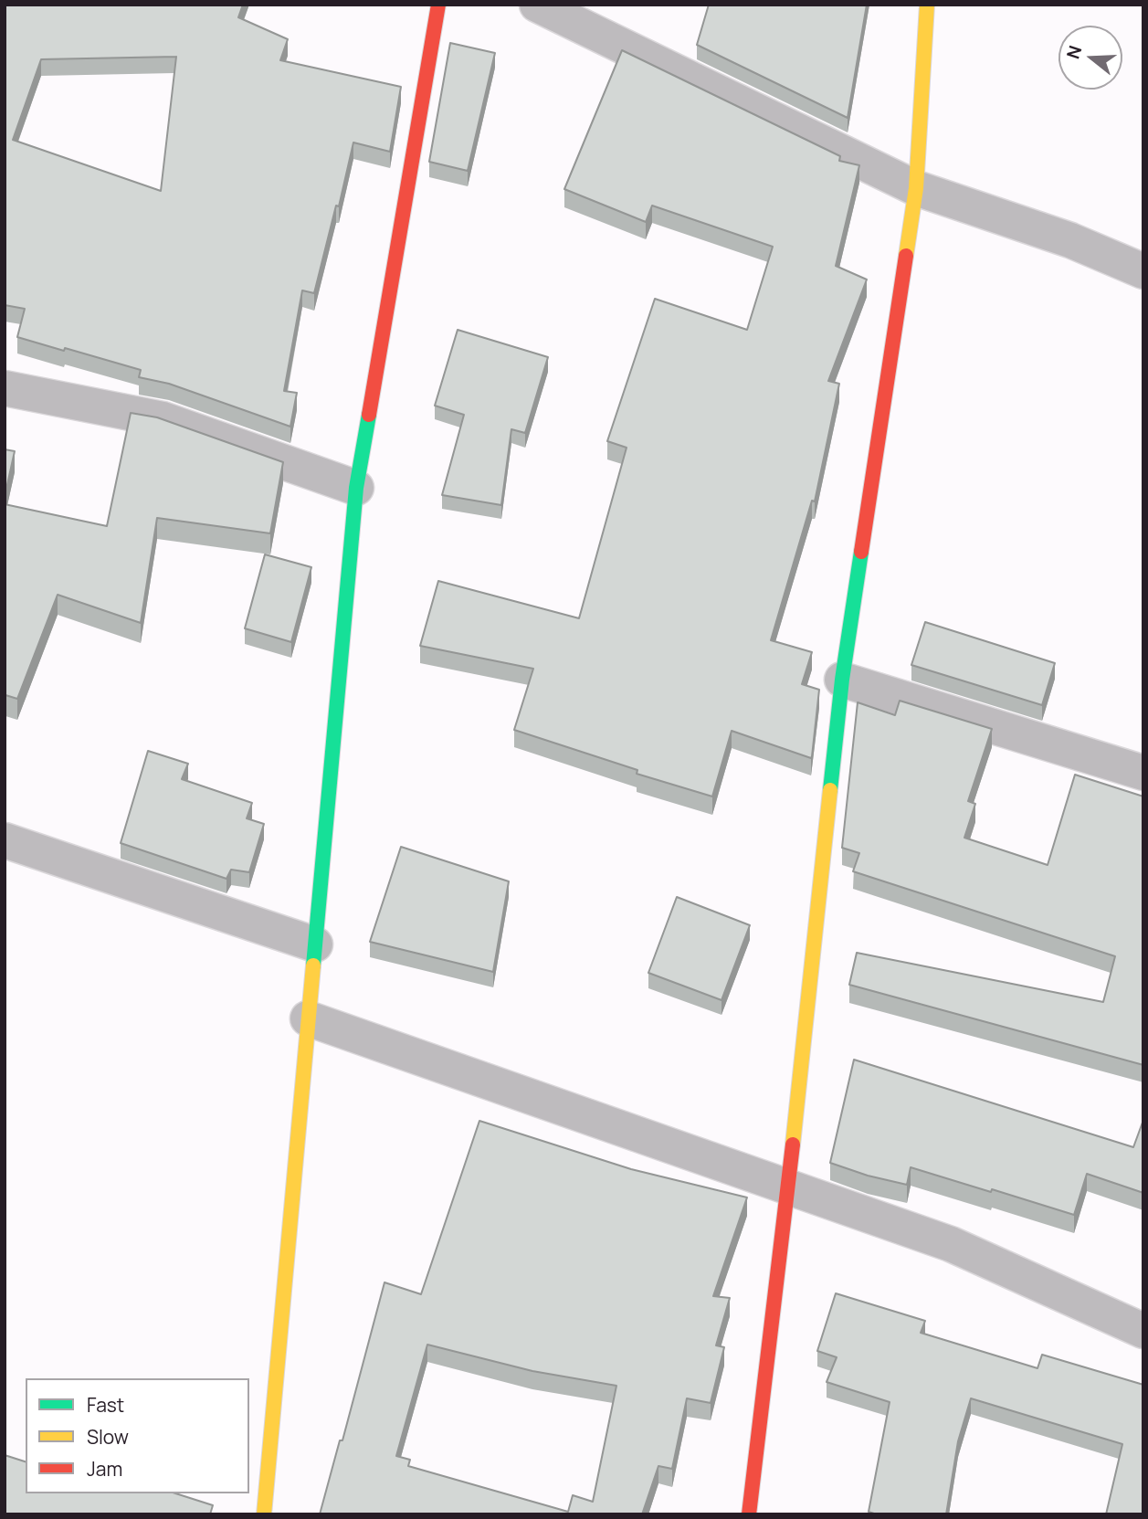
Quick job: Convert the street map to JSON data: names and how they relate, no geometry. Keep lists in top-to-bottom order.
{
  "legend": ["Fast", "Slow", "Jam"],
  "north": "left"
}
